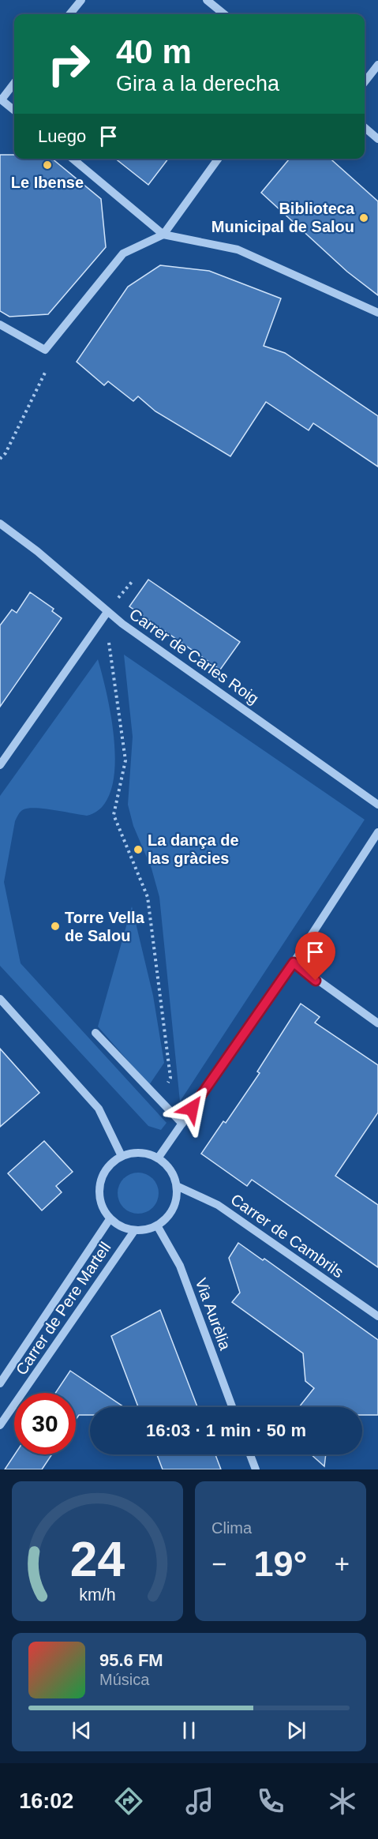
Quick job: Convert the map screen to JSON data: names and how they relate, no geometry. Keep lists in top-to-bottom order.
{
  "streets": {
    "street": [
      "Carrer de Carles Roig",
      "Carrer de Cambrils",
      "Carrer de Pere Martell",
      "Via Aurèlia"
    ]
  },
  "crossings": [
    ["Carrer de Cambrils", "Carrer de Pere Martell"],
    ["Carrer de Cambrils", "Via Aurèlia"],
    ["Carrer de Pere Martell", "Via Aurèlia"]
  ],
  "places": [
    "Le Ibense",
    "Biblioteca Municipal de Salou",
    "La dança de las gràcies",
    "Torre Vella de Salou"
  ],
  "page": {
    "turn": ["40 m", "Gira a la derecha"],
    "then": "Luego",
    "limit": "30",
    "trip": "16:03 · 1 min · 50 m",
    "tile": "Clima",
    "heat": ["−", "19°", "+"],
    "song": ["95.6 FM", "Música"],
    "tabs": "16:02",
    "gauge": ["24", "km/h"]
  }
}
